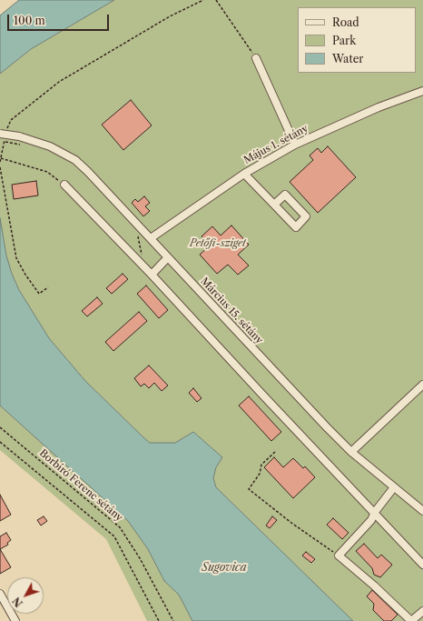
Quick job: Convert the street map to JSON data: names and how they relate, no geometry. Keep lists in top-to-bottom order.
{
  "streets": {
    "street": ["Május 1. sétány", "Március 15. sétány"],
    "path": ["Borbíró Ferenc sétány"]
  },
  "crossings": [
    ["Május 1. sétány", "Március 15. sétány"]
  ],
  "water": ["Sugovica"],
  "parks": ["Petőfi-sziget"],
  "legend": ["Road", "Park", "Water"],
  "scale_bar": "100 m",
  "north": "bottom left"
}
